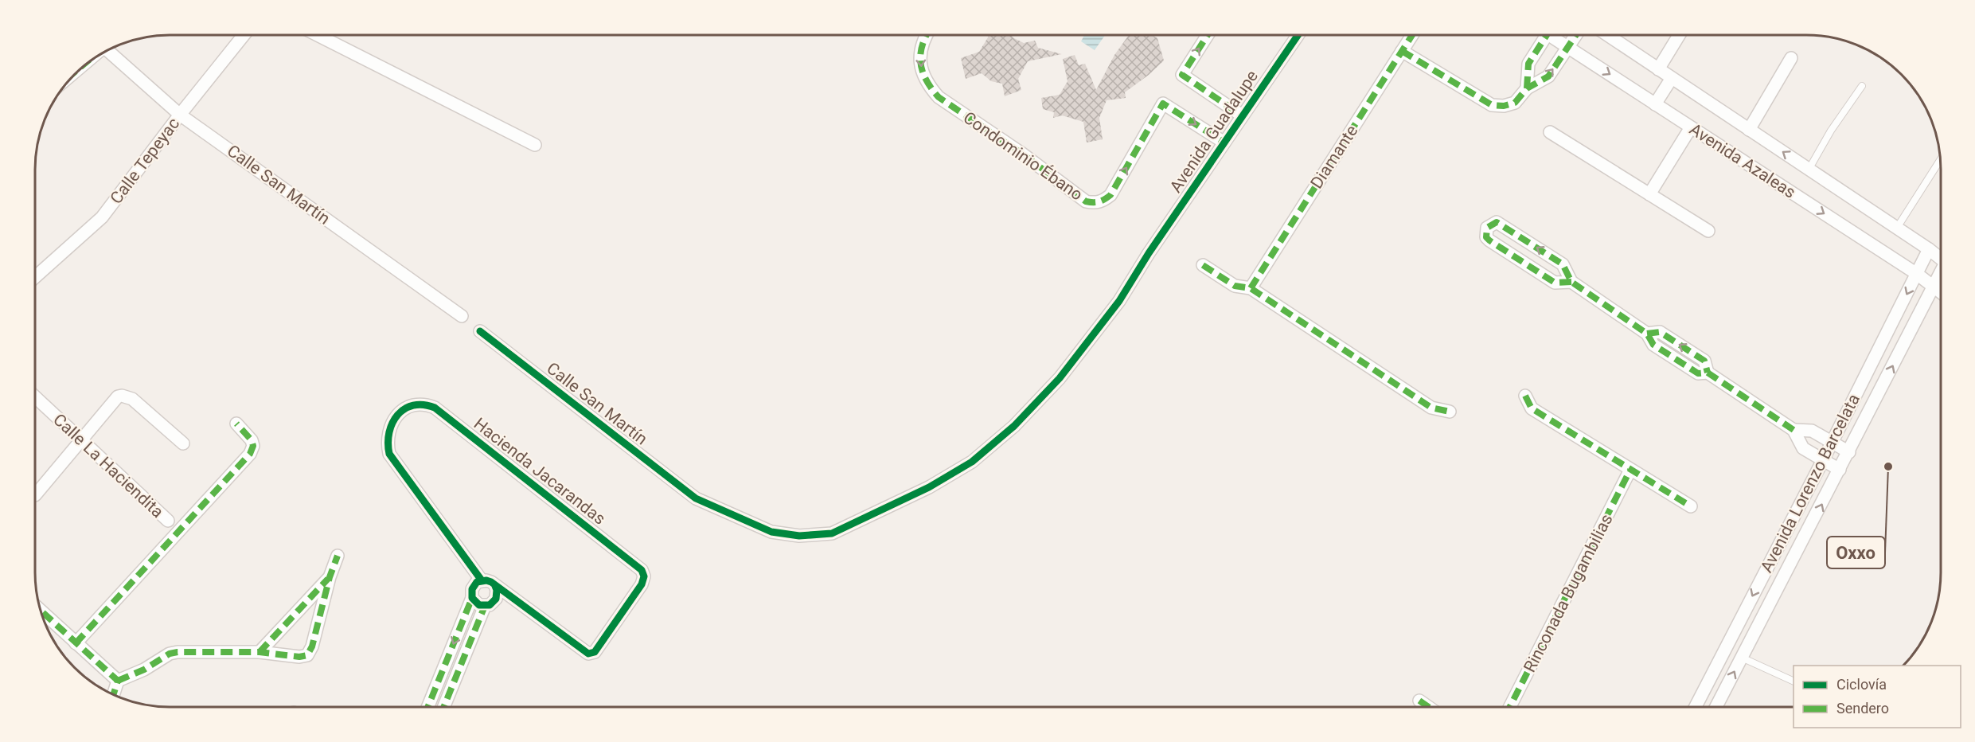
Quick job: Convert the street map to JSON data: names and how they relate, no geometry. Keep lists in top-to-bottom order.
{
  "streets": {
    "street": [
      "Avenida Guadalupe",
      "Condominio Ébano",
      "Diamante",
      "Calle Tepeyac",
      "Avenida Azaleas",
      "Calle San Martín",
      "Calle La Haciendita",
      "Hacienda Jacarandas",
      "Avenida Lorenzo Barcelata",
      "Rinconada Bugambilias"
    ]
  },
  "crossings": [
    ["Avenida Guadalupe", "Condominio Ébano"],
    ["Avenida Guadalupe", "Calle San Martín"],
    ["Calle Tepeyac", "Calle San Martín"],
    ["Avenida Azaleas", "Avenida Lorenzo Barcelata"]
  ],
  "places": ["Oxxo"],
  "legend": ["Ciclovía", "Sendero"]
}
